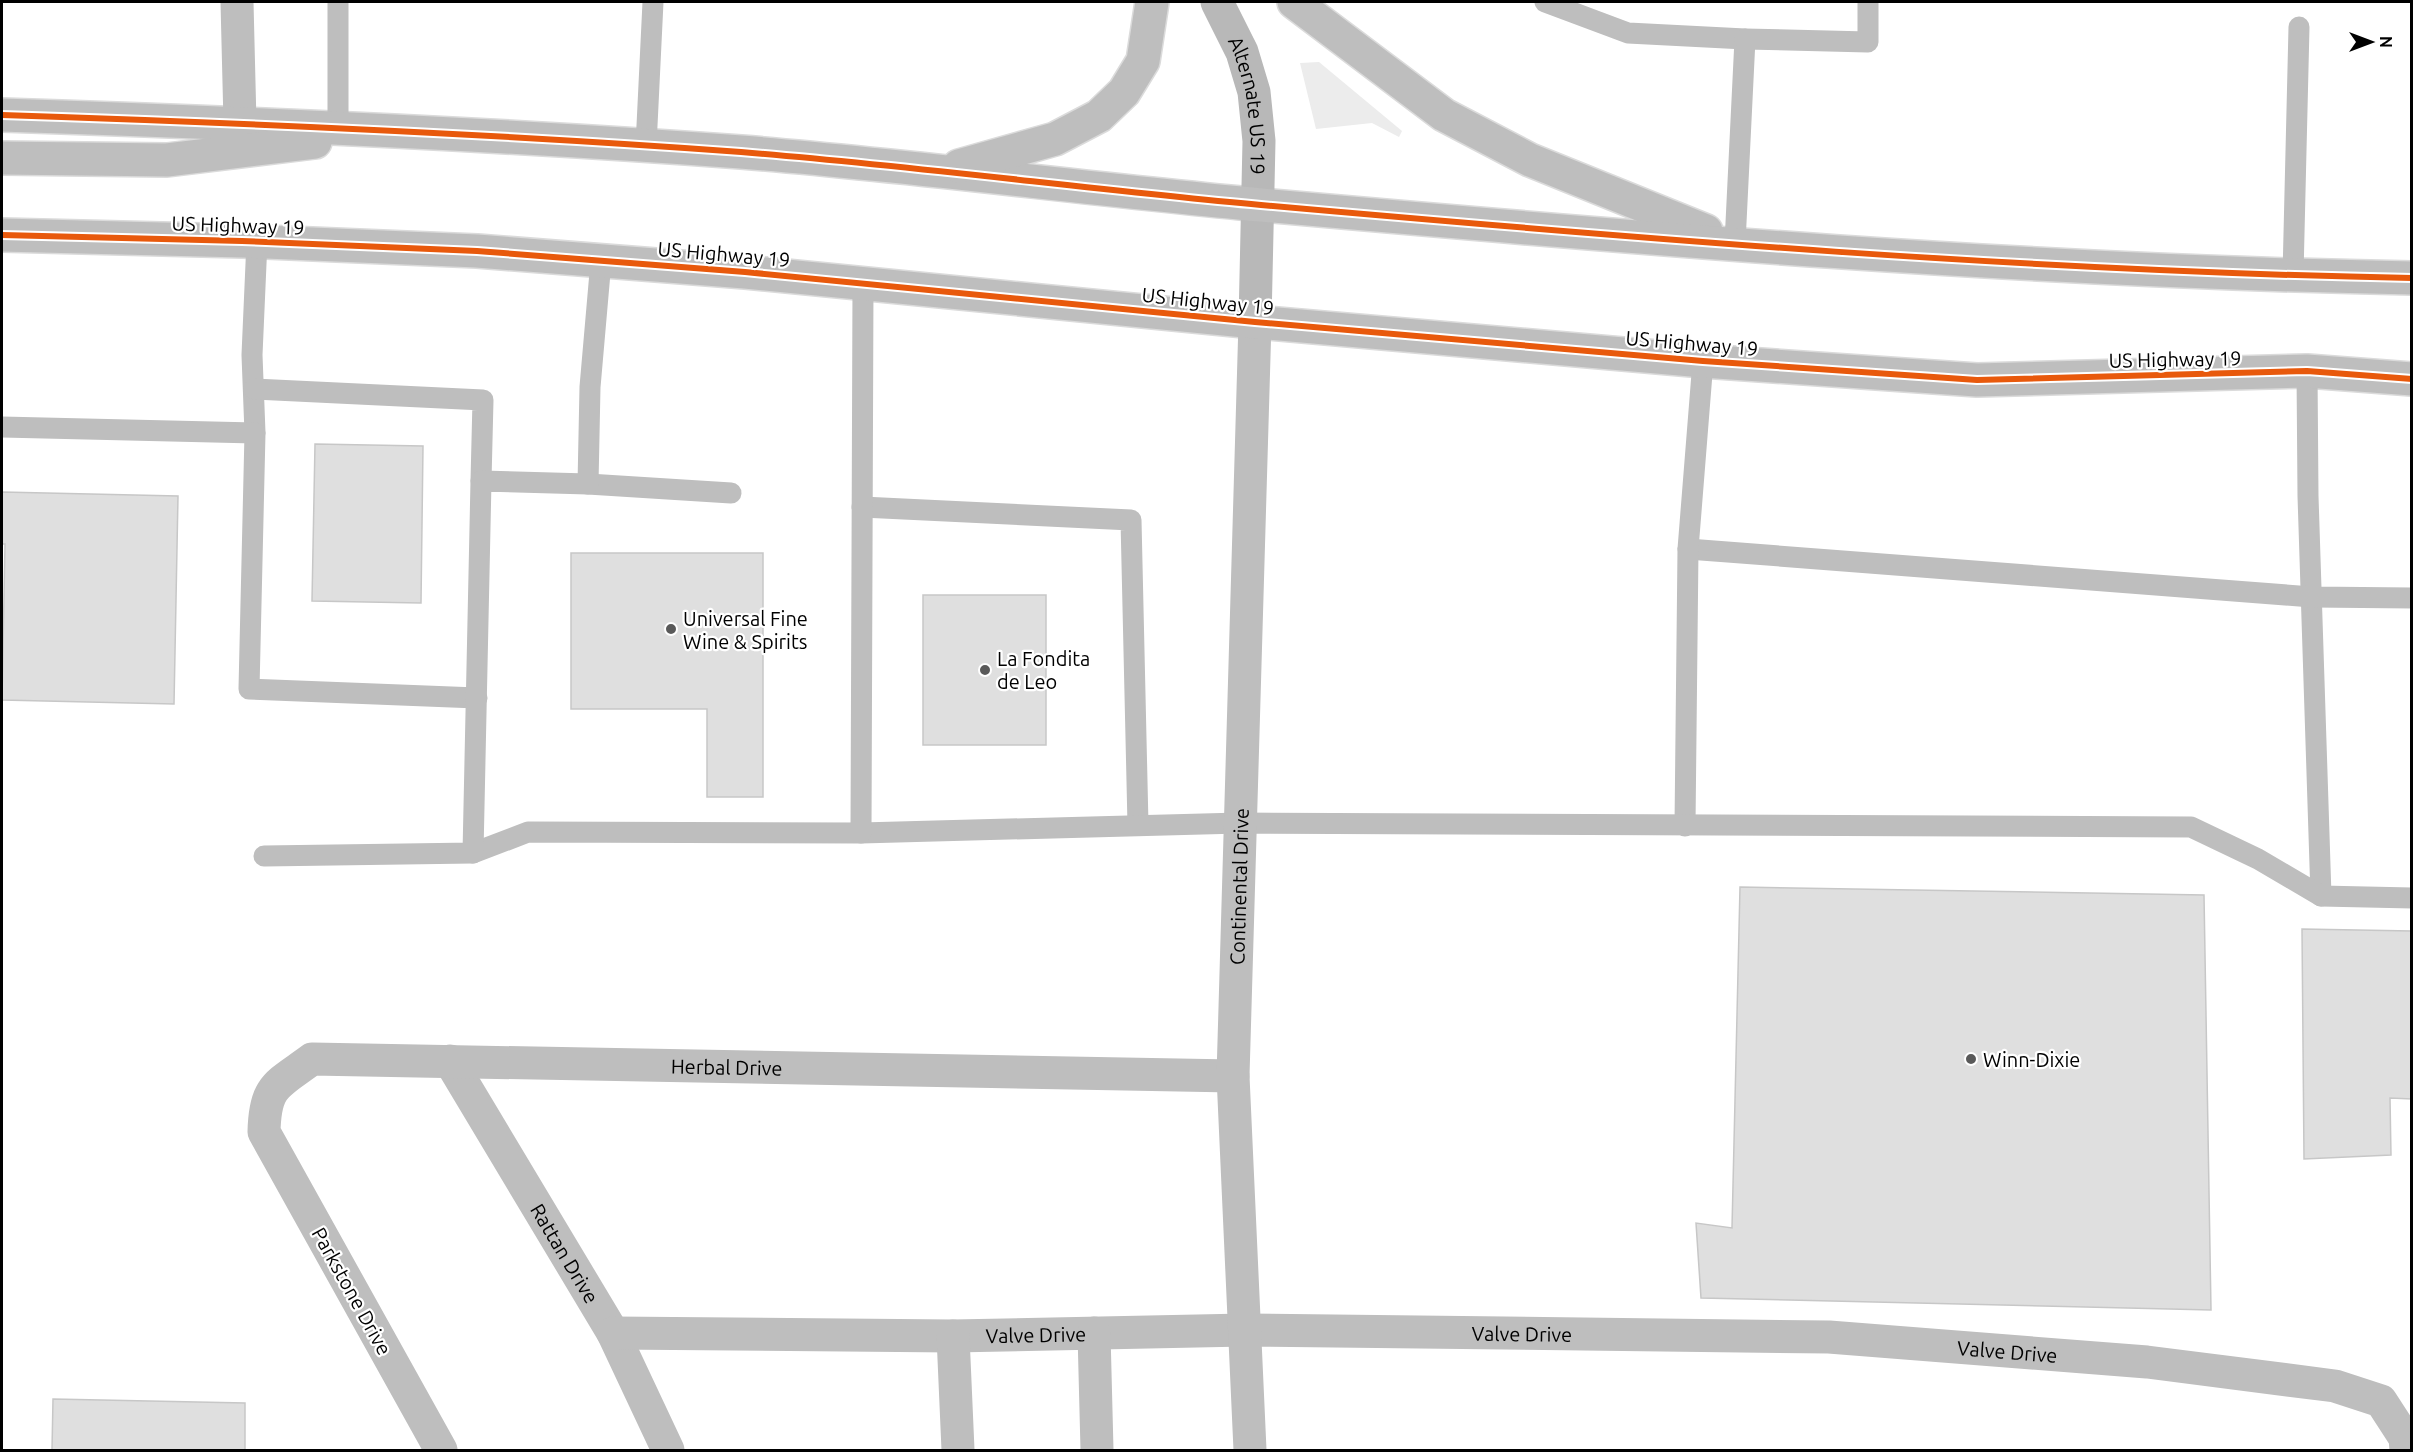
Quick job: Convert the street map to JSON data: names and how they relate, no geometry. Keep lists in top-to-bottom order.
{
  "streets": {
    "main road": [
      "Alternate US 19",
      "US Highway 19",
      "Continental Drive",
      "Herbal Drive",
      "Rattan Drive",
      "Parkstone Drive",
      "Valve Drive"
    ]
  },
  "crossings": [
    ["Alternate US 19", "US Highway 19"],
    ["Alternate US 19", "Continental Drive"],
    ["US Highway 19", "Continental Drive"],
    ["Continental Drive", "Herbal Drive"],
    ["Continental Drive", "Valve Drive"],
    ["Herbal Drive", "Rattan Drive"],
    ["Herbal Drive", "Parkstone Drive"],
    ["Rattan Drive", "Valve Drive"]
  ],
  "places": ["Universal Fine Wine & Spirits", "La Fondita de Leo", "Winn-Dixie"],
  "north": "right"
}
